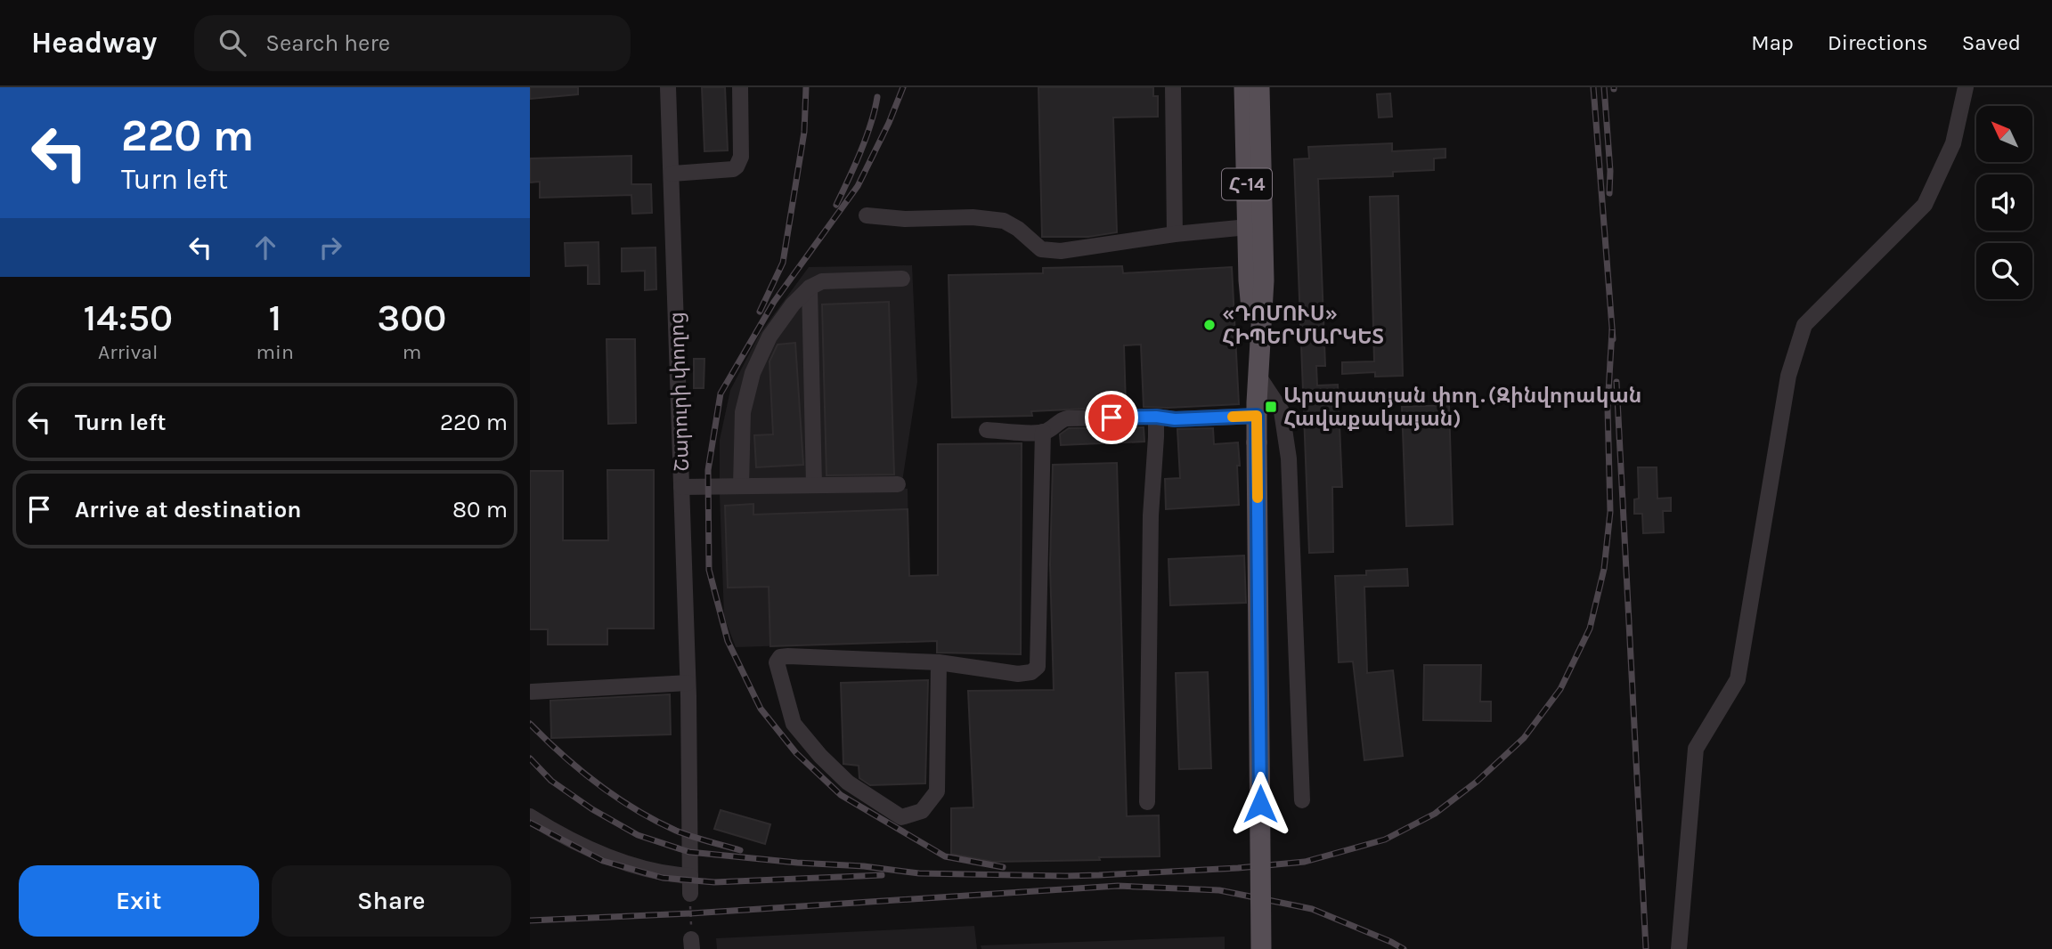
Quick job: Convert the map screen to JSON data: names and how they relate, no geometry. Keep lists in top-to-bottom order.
{
  "streets": {
    "main road": ["Հ-14"],
    "street": ["Շարուրի փողոց"]
  },
  "places": {
    "other": ["«ԴՈՄՈՒՍ» ՀԻՊԵՐՄԱՐԿԵՏ"],
    "transit": ["Արարատյան փող․(Զինվորական Հավաքակայան)"]
  },
  "north": "top left",
  "page": {
    "header": "Headway",
    "search": "Search here",
    "nav": ["Map", "Directions", "Saved"],
    "turn": ["220 m", "Turn left"],
    "eta": [
      "14:50",
      "Arrival",
      "1",
      "min",
      "300",
      "m"
    ],
    "list": [
      {
        "name": "Turn left",
        "value": "220 m"
      },
      {
        "name": "Arrive at destination",
        "value": "80 m"
      }
    ],
    "buttons": ["Exit", "Share"]
  }
}
